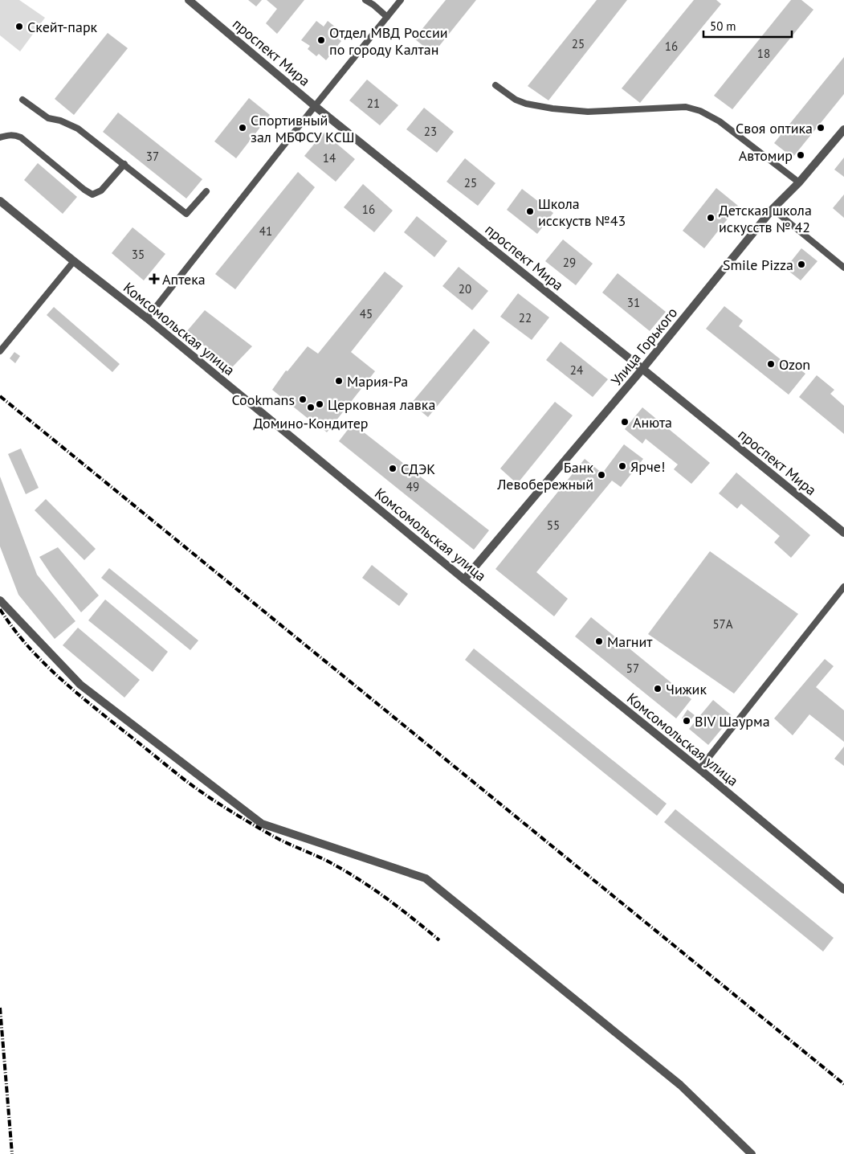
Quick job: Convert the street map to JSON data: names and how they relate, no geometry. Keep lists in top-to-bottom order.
{
  "streets": {
    "street": ["проспект Мира", "Комсомольская улица", "Улица Горького"]
  },
  "crossings": [
    ["проспект Мира", "Улица Горького"],
    ["Комсомольская улица", "Улица Горького"]
  ],
  "places": {
    "other": [
      "Скейт-парк",
      "Отдел МВД России по городу Калтан",
      "Спортивный зал МБФСУ КСШ",
      "Своя оптика",
      "Автомир",
      "Школа исскуств №43",
      "Детская школа искусств № 42",
      "Smile Pizza",
      "Ozon",
      "Мария-Ра",
      "Cookmans",
      "Церковная лавка",
      "Домино-Кондитер",
      "Анюта",
      "Ярче!",
      "СДЭК",
      "Банк Левобережный",
      "Магнит",
      "Чижик",
      "BIV Шаурма"
    ],
    "health": ["Аптека"]
  },
  "house_numbers": [
    "25",
    "16",
    "18",
    "21",
    "23",
    "37",
    "14",
    "25",
    "16",
    "41",
    "35",
    "29",
    "20",
    "31",
    "45",
    "22",
    "24",
    "49",
    "55",
    "57А",
    "57"
  ],
  "scale_bar": "50 m"
}
